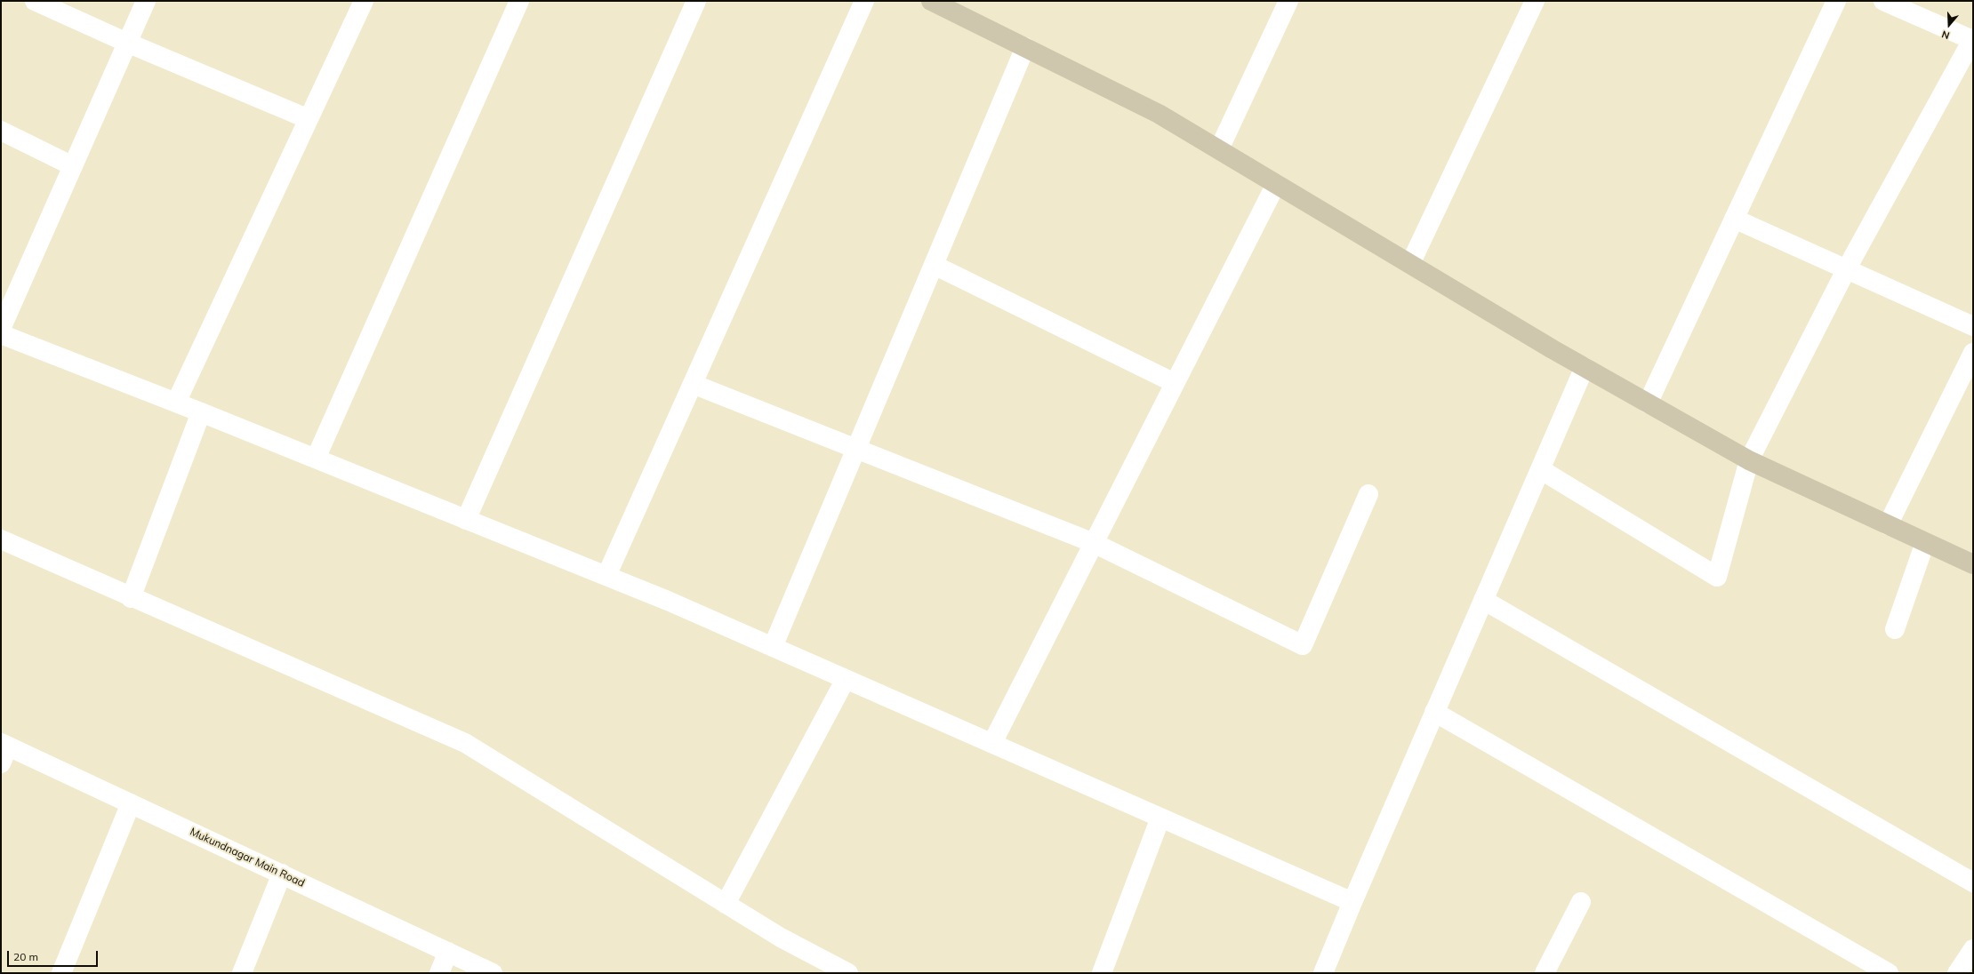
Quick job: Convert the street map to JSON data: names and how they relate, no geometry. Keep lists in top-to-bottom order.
{
  "streets": {
    "street": ["Mukundnagar Main Road"]
  },
  "scale_bar": "20 m",
  "north": "bottom"
}
